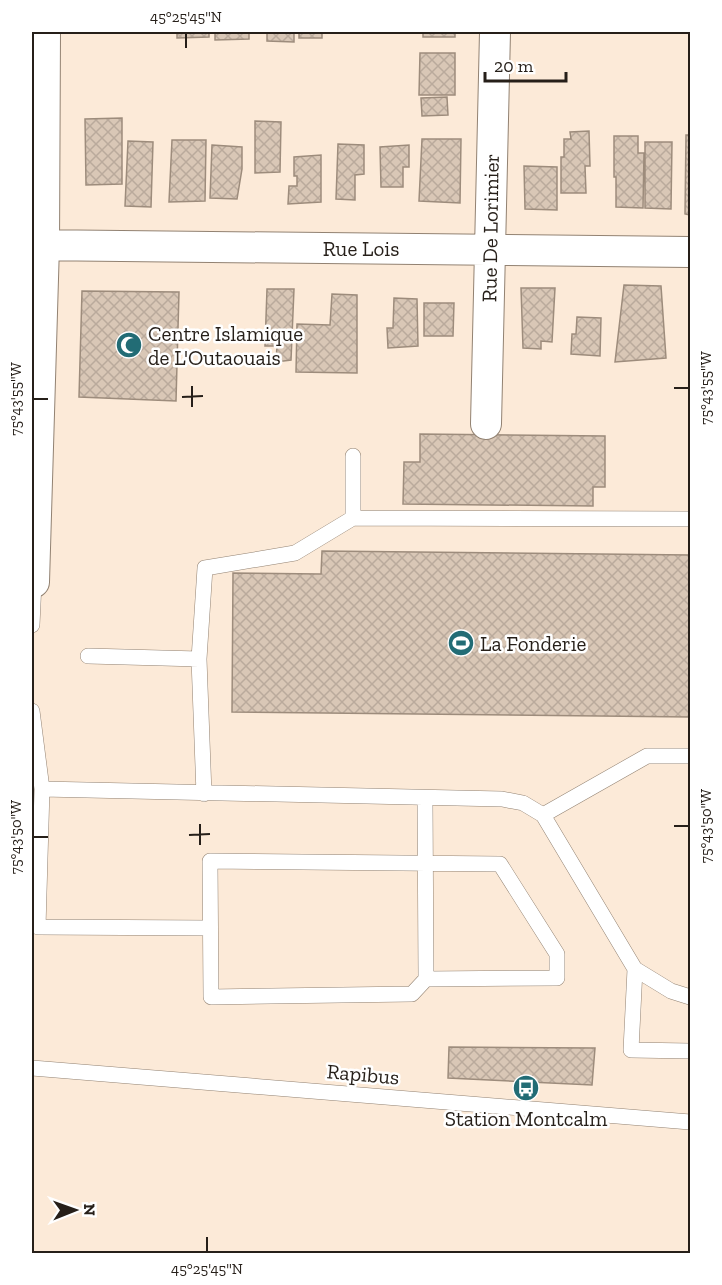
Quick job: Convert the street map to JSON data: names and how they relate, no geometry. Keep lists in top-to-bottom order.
{
  "streets": {
    "street": ["Rue De Lorimier", "Rue Lois"],
    "lane": ["Rapibus"]
  },
  "crossings": [
    ["Rue De Lorimier", "Rue Lois"]
  ],
  "places": {
    "mosque": ["Centre Islamique de L'Outaouais"],
    "sports": ["La Fonderie"],
    "bus stop": ["Station Montcalm"]
  },
  "scale_bar": "20 m",
  "north": "right",
  "coordinates": ["45°25'45\"N", "75°43'55\"W", "75°43'50\"W"]
}
